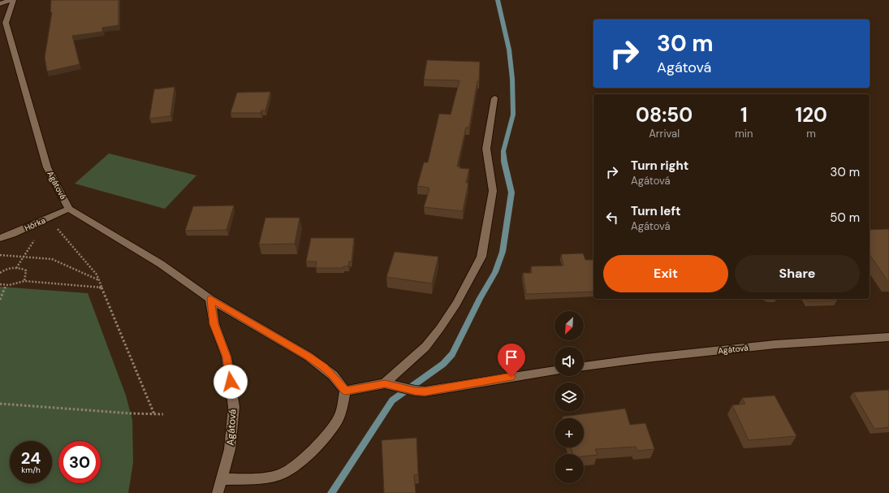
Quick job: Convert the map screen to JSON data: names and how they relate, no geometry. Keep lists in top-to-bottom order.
{
  "streets": {
    "street": ["Agátová", "Hôrka"]
  },
  "crossings": [
    ["Agátová", "Hôrka"]
  ],
  "north": "bottom left",
  "page": {
    "turn": ["30 m", "Agátová"],
    "eta": [
      "08:50",
      "Arrival",
      "1",
      "min",
      "120",
      "m"
    ],
    "list": [
      {
        "name": "Turn right",
        "note": "Agátová",
        "value": "30 m"
      },
      {
        "name": "Turn left",
        "note": "Agátová",
        "value": "50 m"
      }
    ],
    "buttons": ["Exit", "Share"],
    "map_buttons": ["+", "−"],
    "speed": "24 km/h",
    "limit": "30"
  }
}
